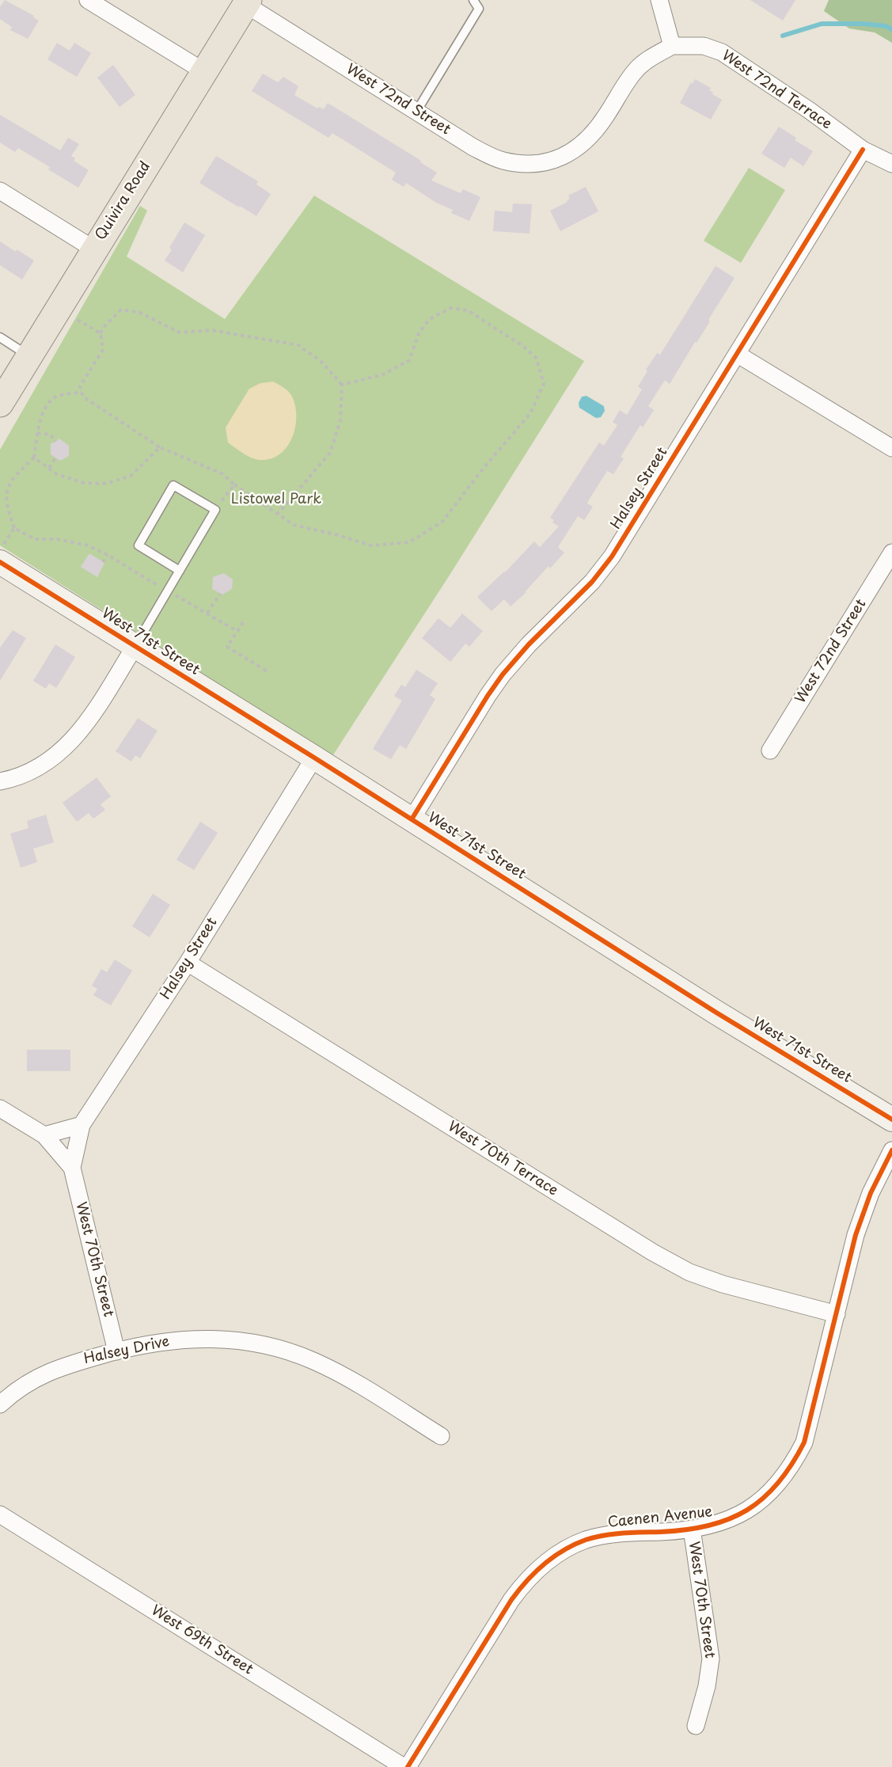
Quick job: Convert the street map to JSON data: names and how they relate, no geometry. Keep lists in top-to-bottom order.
{
  "streets": {
    "main road": ["Quivira Road"],
    "street": [
      "West 72nd Terrace",
      "West 72nd Street",
      "Halsey Street",
      "West 71st Street",
      "West 70th Terrace",
      "West 70th Street",
      "Halsey Drive",
      "Caenen Avenue",
      "West 69th Street"
    ]
  },
  "crossings": [
    ["West 72nd Terrace", "West 72nd Street"],
    ["West 72nd Terrace", "Halsey Street"],
    ["West 72nd Street", "Quivira Road"],
    ["Halsey Street", "West 71st Street"],
    ["Halsey Street", "West 70th Terrace"],
    ["Halsey Street", "West 70th Street"],
    ["West 70th Terrace", "Caenen Avenue"],
    ["West 70th Street", "Halsey Drive"],
    ["West 70th Street", "Caenen Avenue"]
  ],
  "parks": ["Listowel Park"]
}
